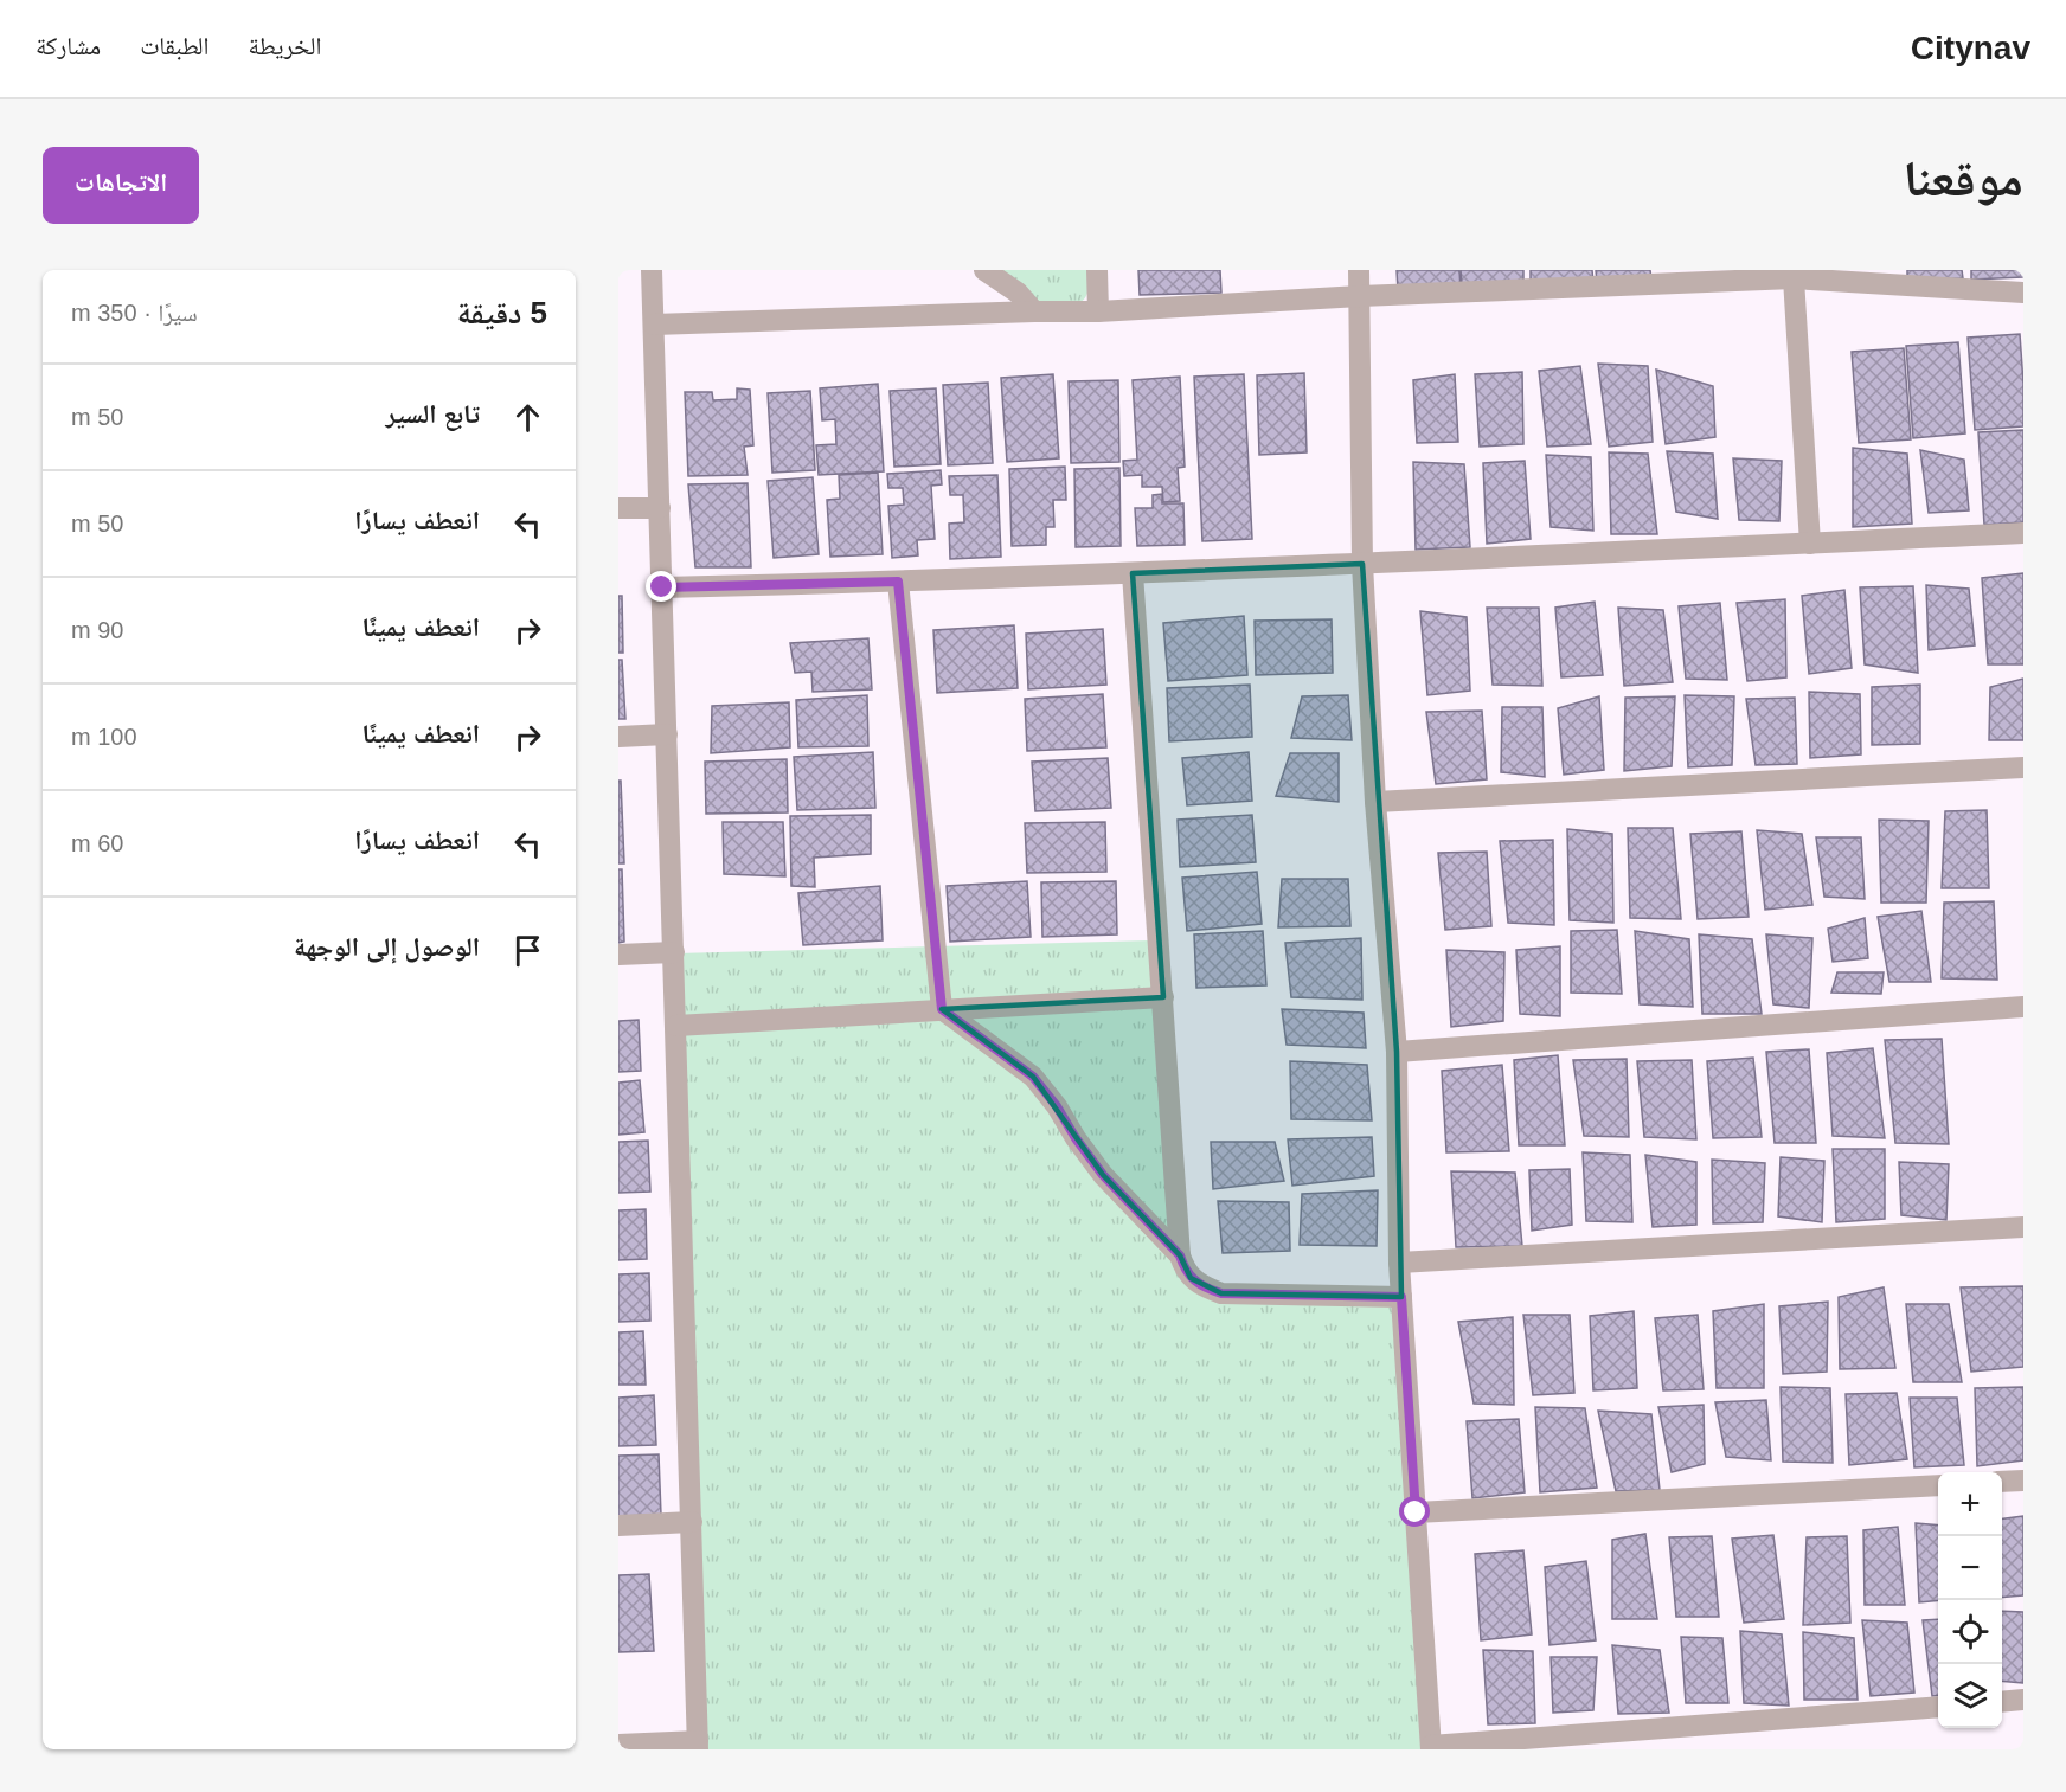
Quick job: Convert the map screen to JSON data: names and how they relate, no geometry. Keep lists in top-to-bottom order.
{
  "page": {
    "header": "Citynav",
    "nav": ["الخريطة", "الطبقات", "مشاركة"],
    "title": "موقعنا",
    "buttons": "الاتجاهات",
    "heading": ["5 دقيقة", "سيرًا · 350 m"],
    "list": [
      ["تابع السير", "50 m"],
      ["انعطف يسارًا", "50 m"],
      ["انعطف يمينًا", "90 m"],
      ["انعطف يمينًا", "100 m"],
      ["انعطف يسارًا", "60 m"],
      "الوصول إلى الوجهة"
    ],
    "map_buttons": ["+", "−"]
  }
}
